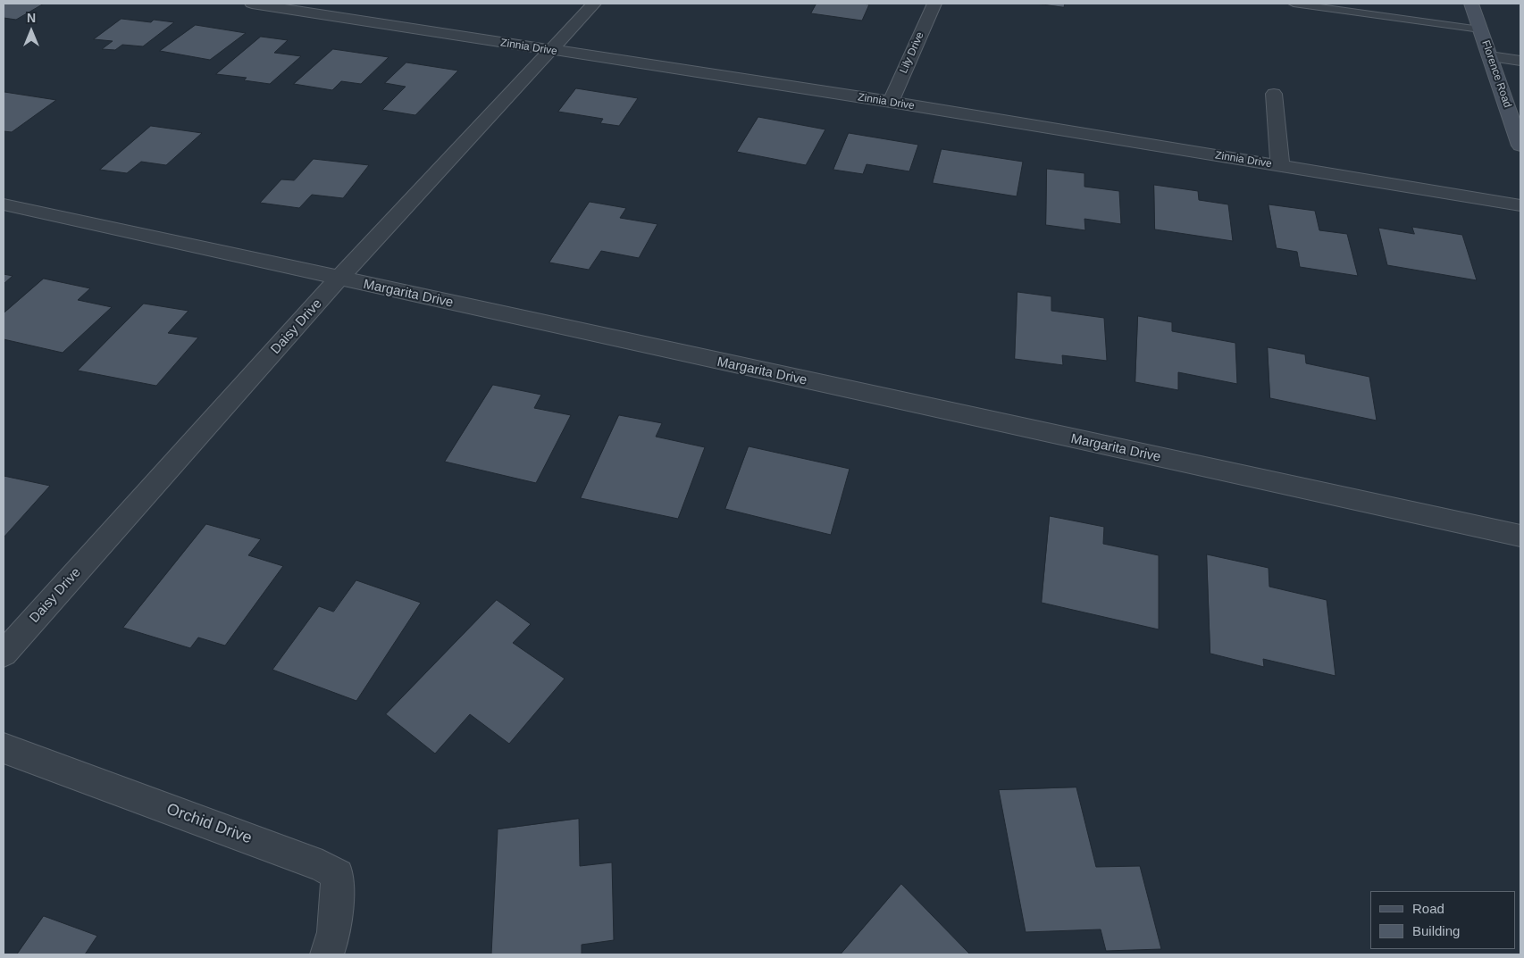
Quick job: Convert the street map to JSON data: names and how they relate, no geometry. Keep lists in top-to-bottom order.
{
  "streets": {
    "street": [
      "Zinnia Drive",
      "Lily Drive",
      "Florence Road",
      "Margarita Drive",
      "Daisy Drive",
      "Orchid Drive"
    ]
  },
  "crossings": [
    ["Zinnia Drive", "Lily Drive"],
    ["Zinnia Drive", "Daisy Drive"],
    ["Margarita Drive", "Daisy Drive"]
  ],
  "legend": ["Road", "Building"],
  "north": "top"
}
